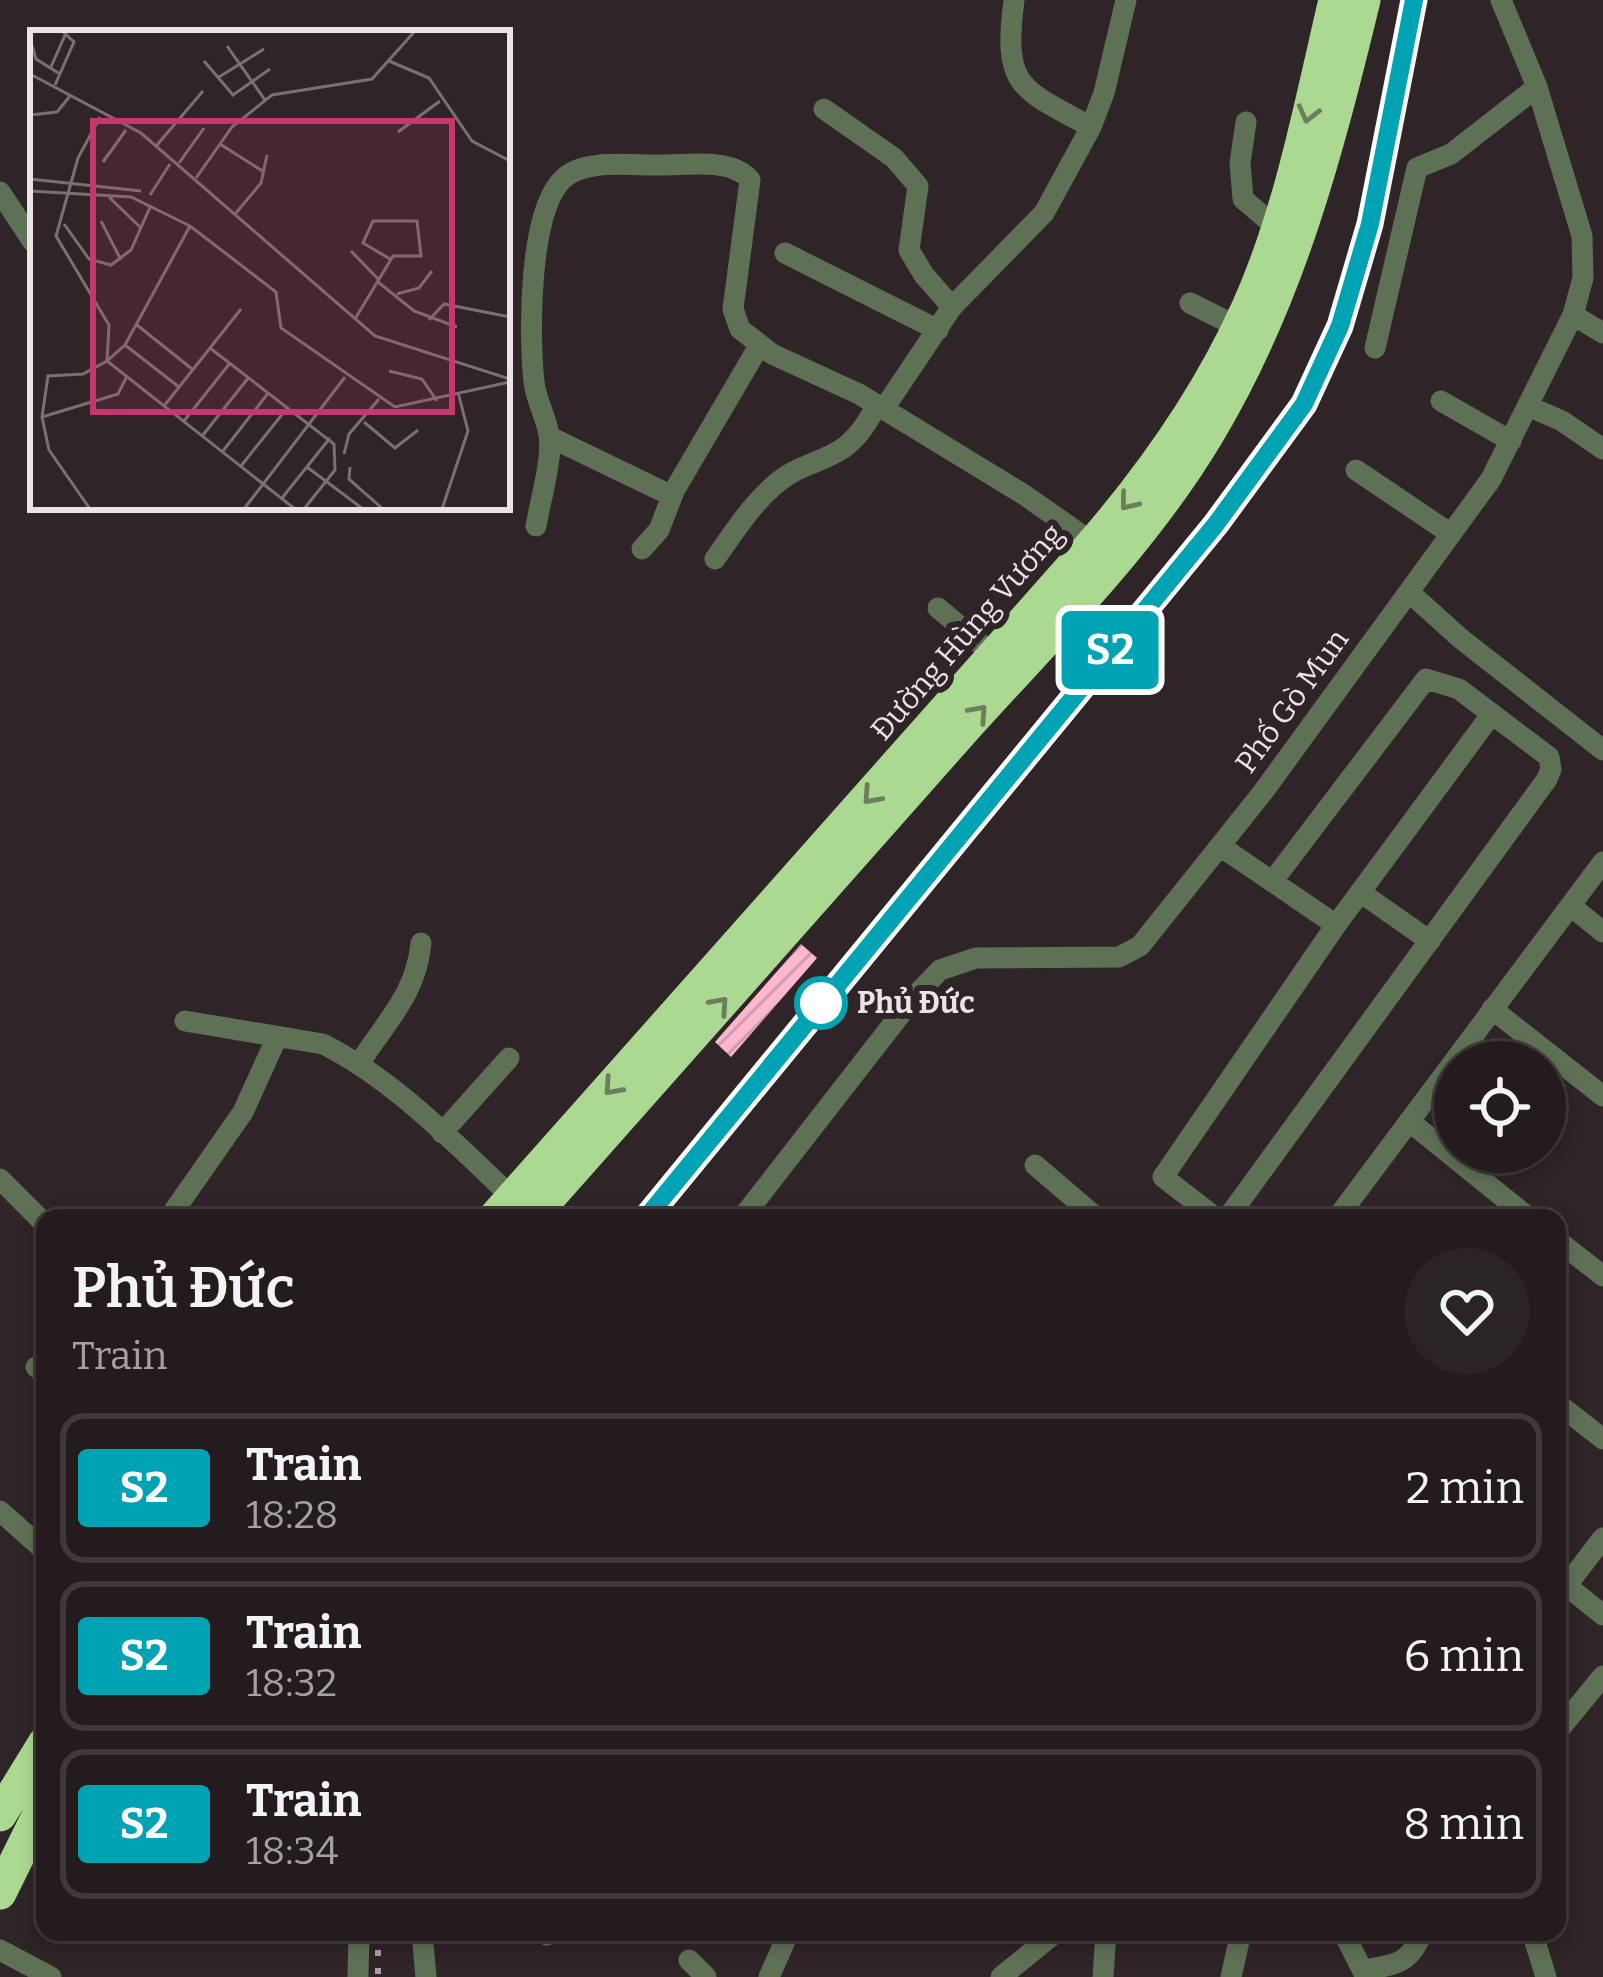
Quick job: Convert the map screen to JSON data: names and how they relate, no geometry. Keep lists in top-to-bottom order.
{
  "streets": {
    "highway": ["Đường Hùng Vương"],
    "street": ["Phố Gò Mun"]
  },
  "places": ["Phủ Đức"],
  "page": {
    "on_map": "S2",
    "heading": ["Phủ Đức", "Train"],
    "list": [
      {
        "mark": "S2",
        "name": "Train",
        "note": "18:28",
        "value": "2 min"
      },
      {
        "mark": "S2",
        "name": "Train",
        "note": "18:32",
        "value": "6 min"
      },
      {
        "mark": "S2",
        "name": "Train",
        "note": "18:34",
        "value": "8 min"
      }
    ]
  }
}
